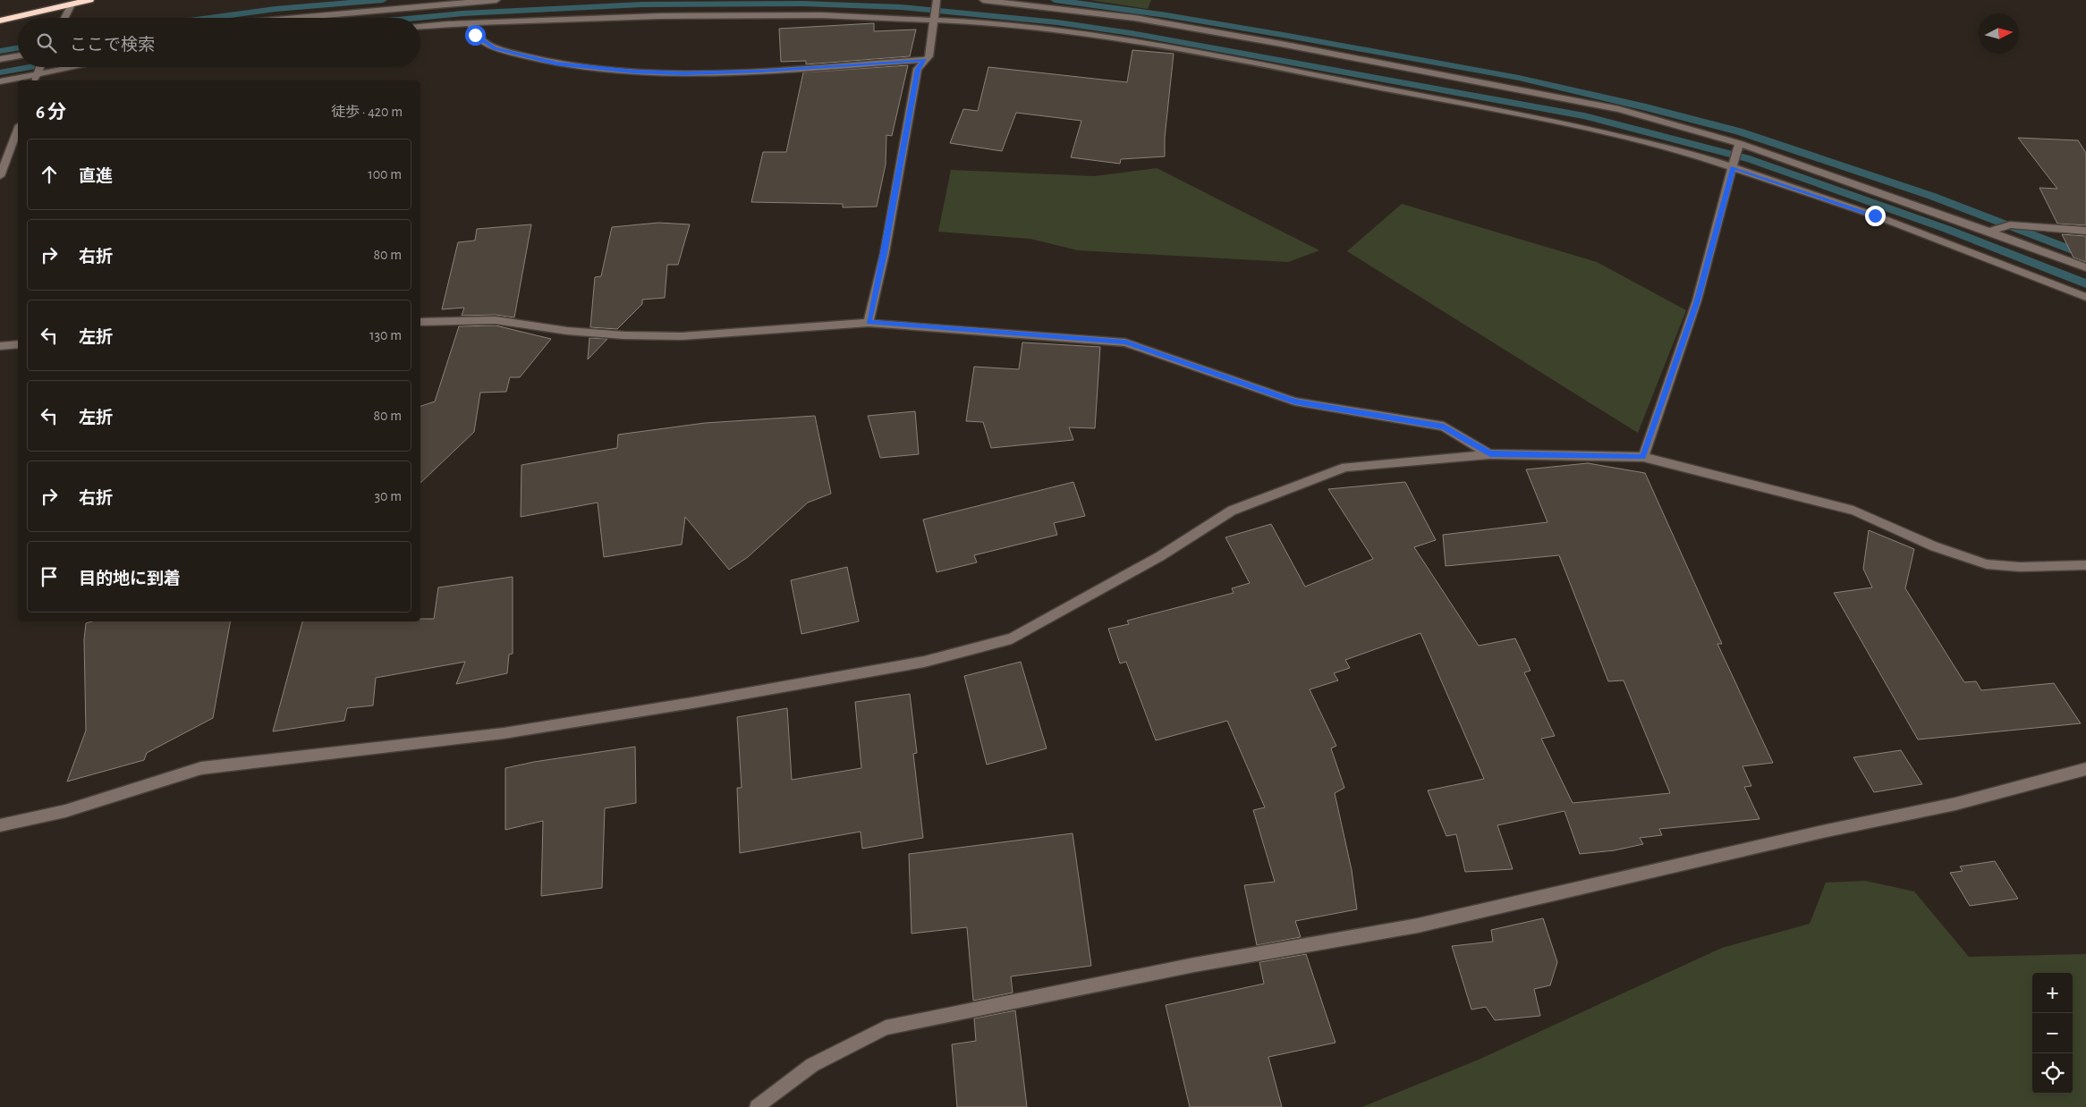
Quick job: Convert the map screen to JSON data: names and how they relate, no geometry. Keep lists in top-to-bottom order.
{
  "north": "right",
  "page": {
    "search": "ここで検索",
    "heading": ["6 分", "徒歩 · 420 m"],
    "list": [
      ["直進", "100 m"],
      ["右折", "80 m"],
      ["左折", "130 m"],
      ["左折", "80 m"],
      ["右折", "30 m"],
      "目的地に到着"
    ],
    "map_buttons": ["+", "−"]
  }
}
